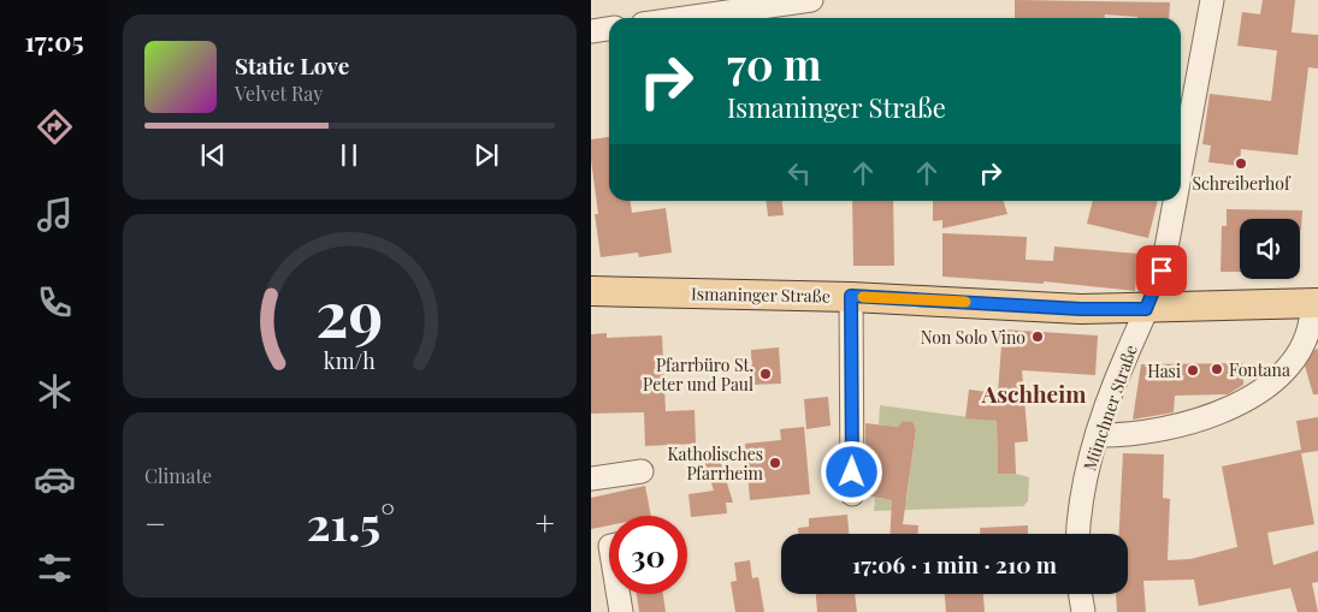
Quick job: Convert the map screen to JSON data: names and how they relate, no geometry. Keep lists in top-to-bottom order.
{
  "streets": {
    "main road": ["Ismaninger Straße"],
    "street": ["Münchner Straße"]
  },
  "crossings": [
    ["Ismaninger Straße", "Münchner Straße"]
  ],
  "districts": ["Aschheim"],
  "places": [
    "Schreiberhof",
    "Non Solo Vino",
    "Fontana",
    "Hasi",
    "Pfarrbüro St. Peter und Paul",
    "Katholisches Pfarrheim"
  ],
  "page": {
    "tabs": "17:05",
    "turn": ["70 m", "Ismaninger Straße"],
    "song": ["Static Love", "Velvet Ray"],
    "tile": "Climate",
    "heat": ["−", "21.5°", "+"],
    "limit": "30",
    "trip": "17:06 · 1 min · 210 m",
    "gauge": ["29", "km/h"]
  }
}
